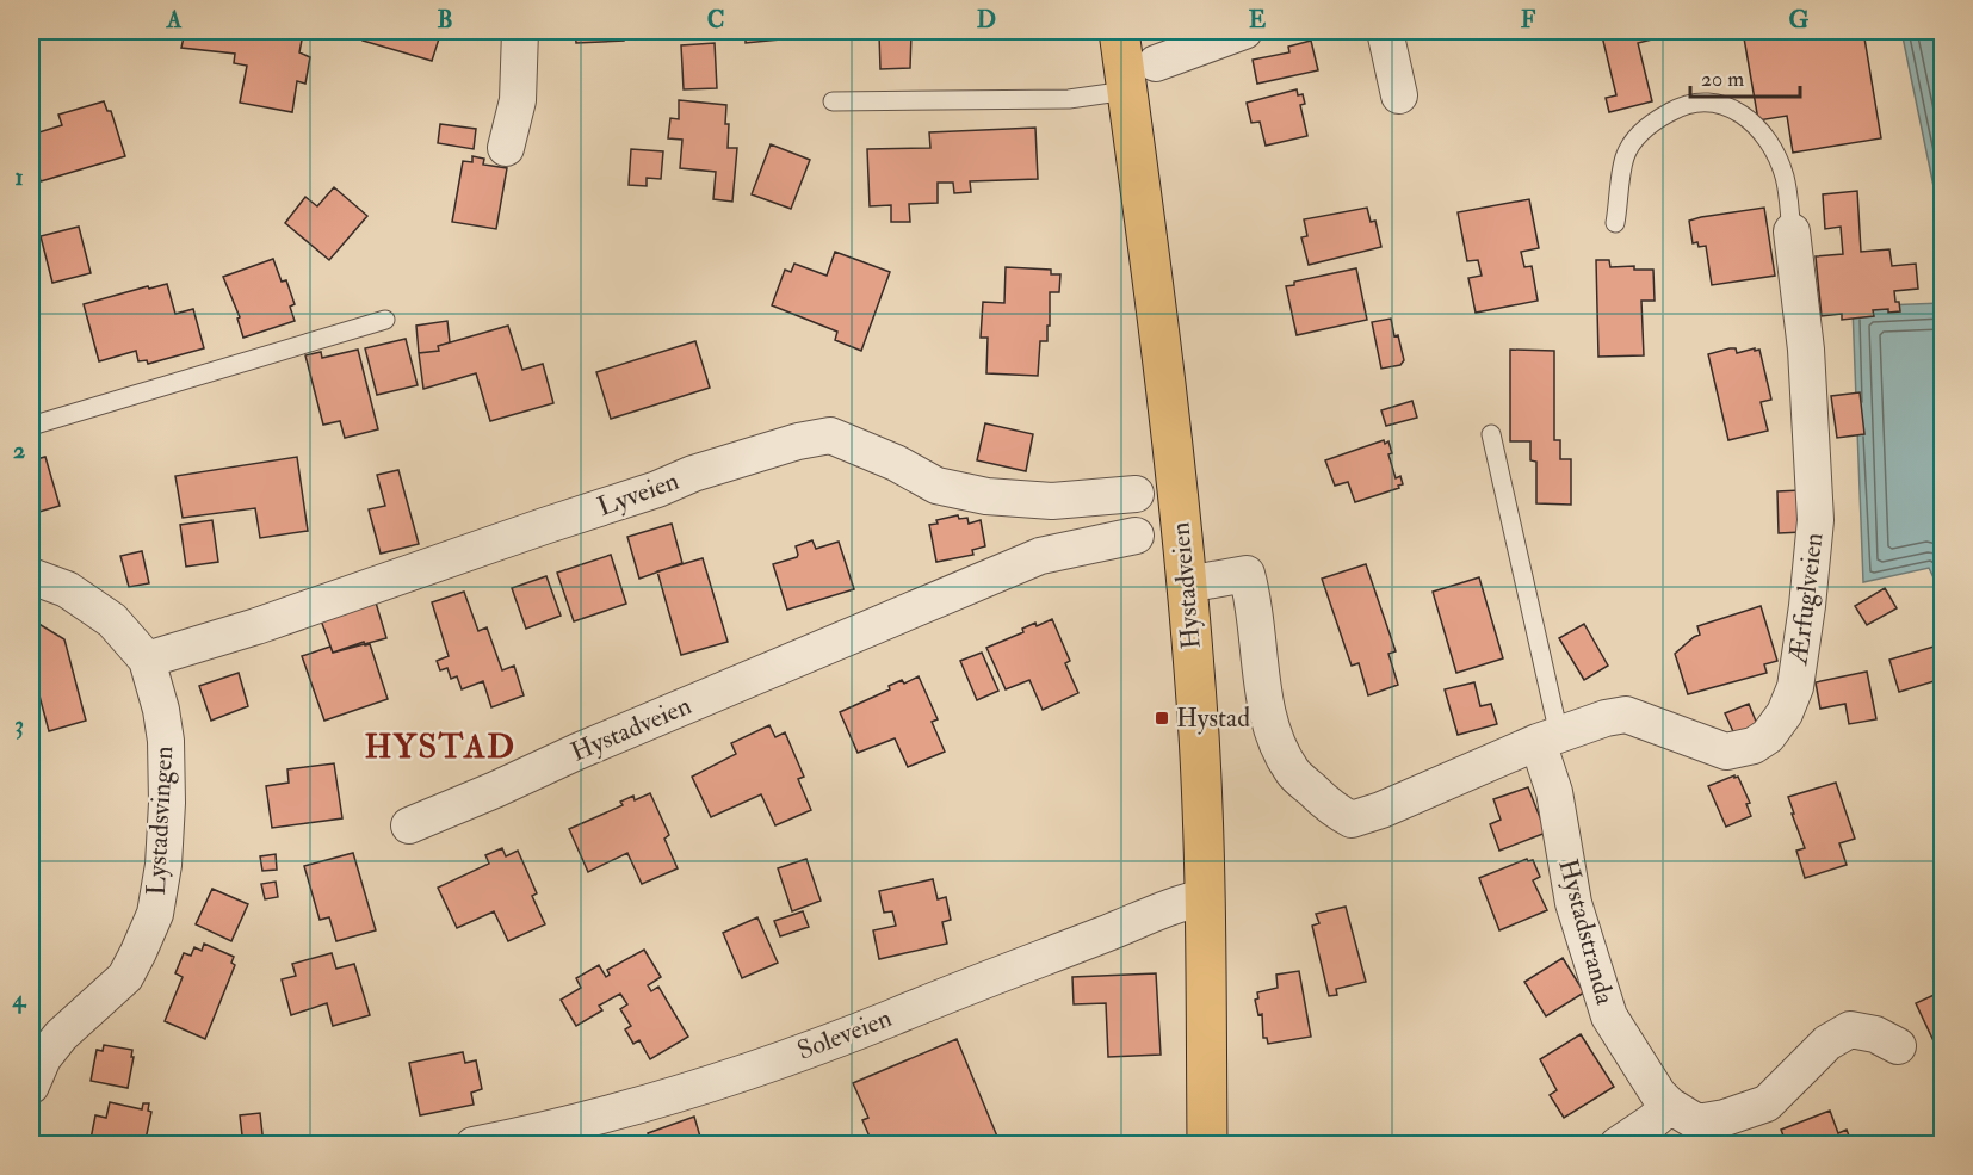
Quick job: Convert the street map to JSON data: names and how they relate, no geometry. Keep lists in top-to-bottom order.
{
  "streets": {
    "main road": ["Hystadveien"],
    "street": [
      "Lyveien",
      "Ærfuglveien",
      "Lystadsvingen",
      "Hystadstranda",
      "Soleveien"
    ]
  },
  "crossings": [
    ["Lyveien", "Lystadsvingen"],
    ["Hystadveien", "Ærfuglveien"],
    ["Hystadveien", "Soleveien"],
    ["Ærfuglveien", "Hystadstranda"]
  ],
  "districts": ["HYSTAD"],
  "places": {
    "transit": ["Hystad"]
  },
  "scale_bar": "20 m",
  "grid": {
    "columns": [
      "A",
      "B",
      "C",
      "D",
      "E",
      "F",
      "G"
    ],
    "rows": [
      "1",
      "2",
      "3",
      "4"
    ]
  }
}
